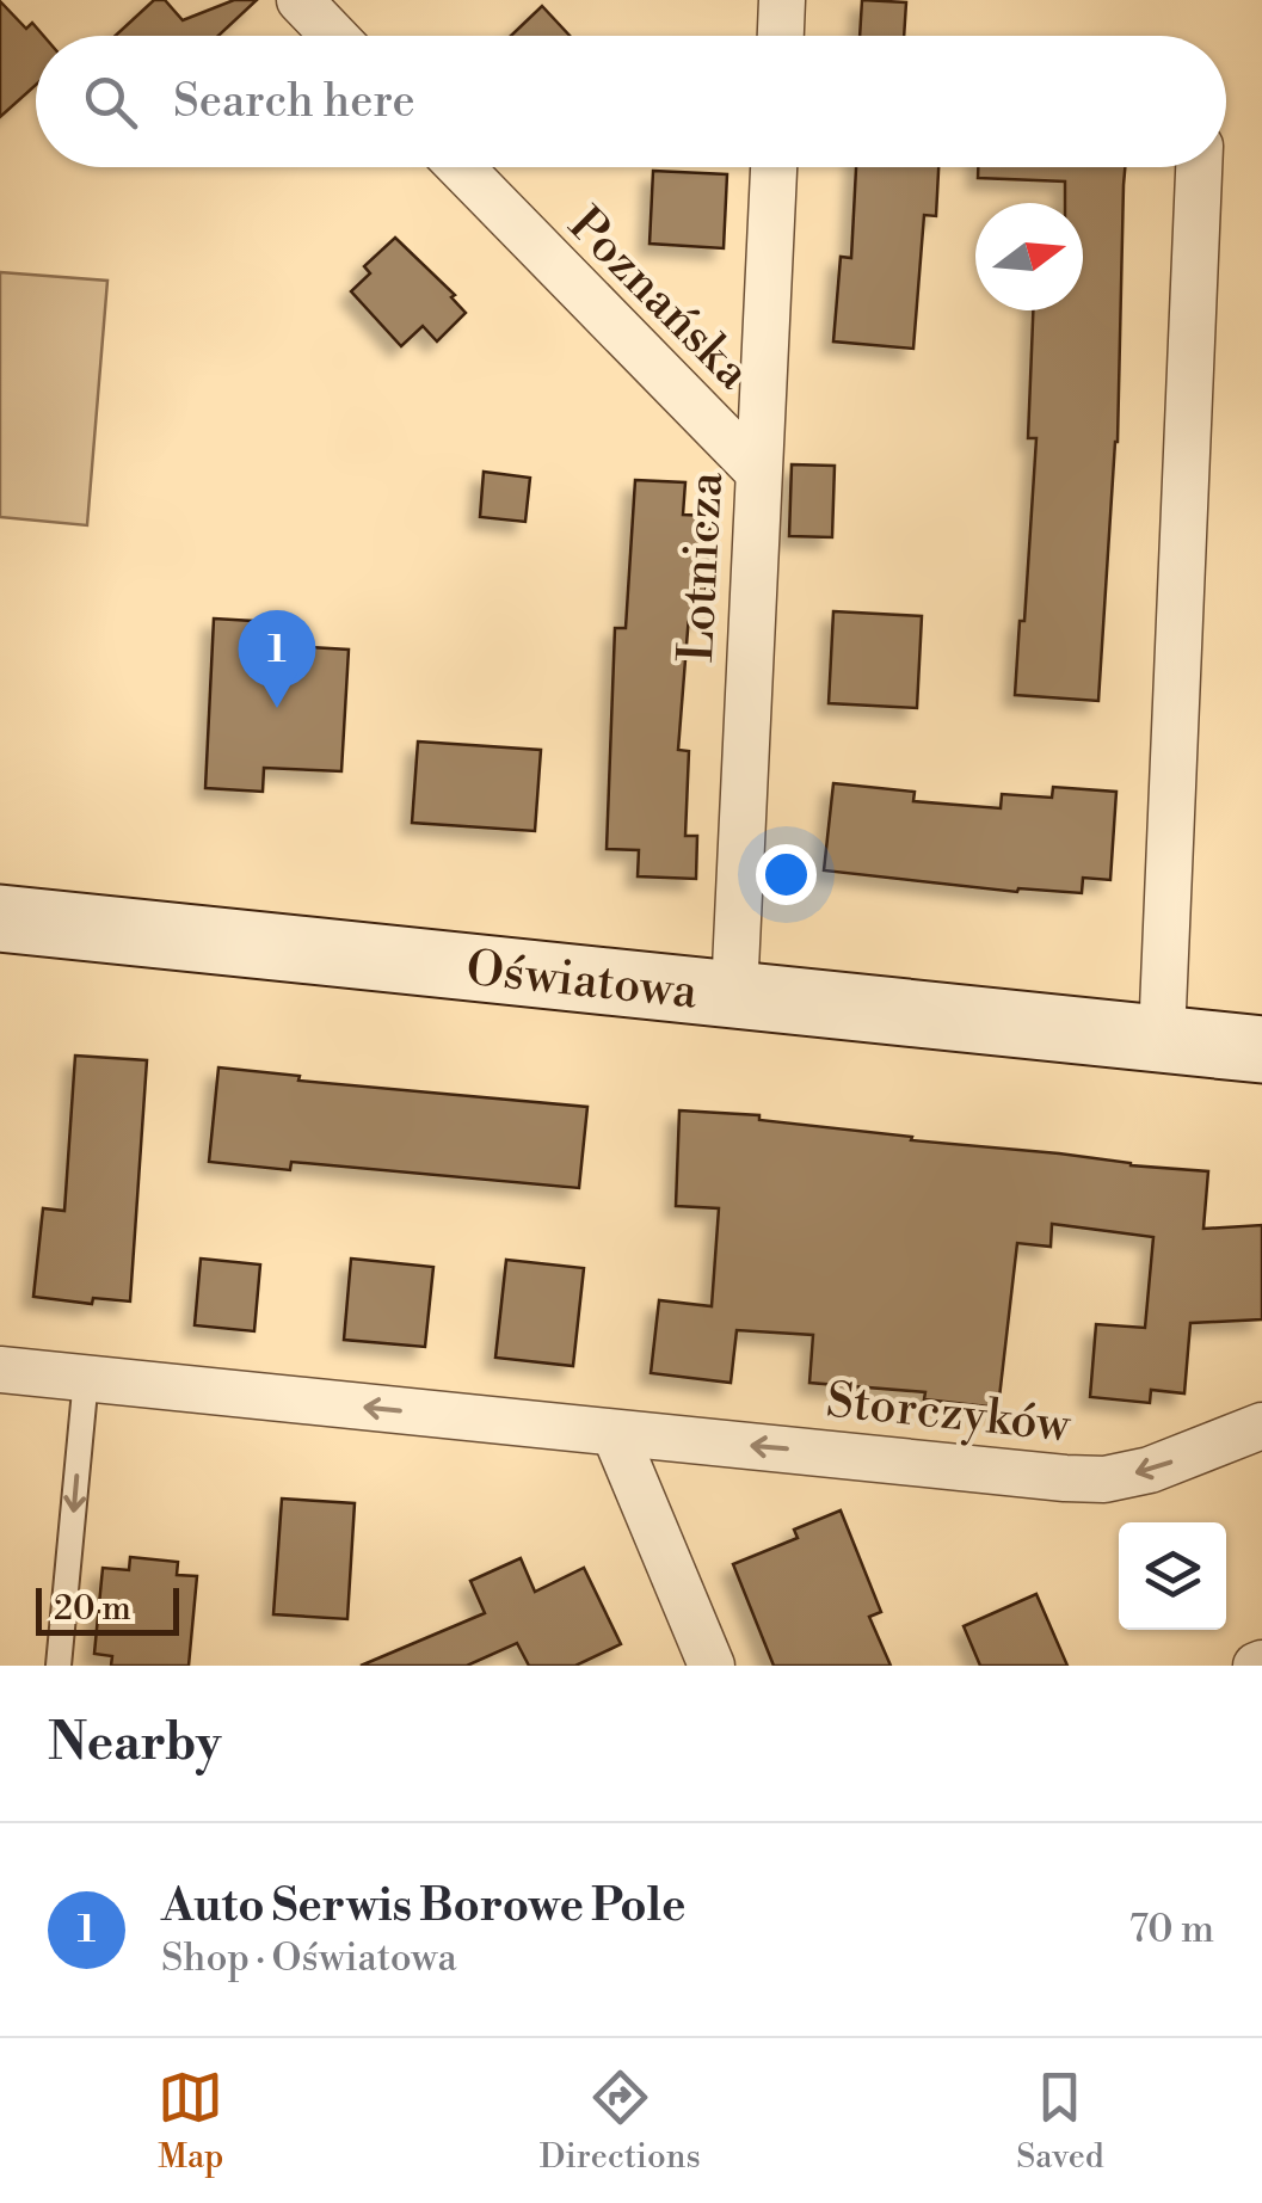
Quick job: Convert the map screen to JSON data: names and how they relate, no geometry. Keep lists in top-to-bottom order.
{
  "streets": {
    "street": [
      "Poznańska",
      "Lotnicza",
      "Oświatowa",
      "Storczyków"
    ]
  },
  "crossings": [
    ["Poznańska", "Lotnicza"],
    ["Lotnicza", "Oświatowa"]
  ],
  "one_way": ["Storczyków"],
  "scale_bar": "20 m",
  "north": "right",
  "page": {
    "search": "Search here",
    "pins": "1",
    "scale": "20 m",
    "heading": "Nearby",
    "list": [
      {
        "mark": "1",
        "name": "Auto Serwis Borowe Pole",
        "note": "Shop · Oświatowa",
        "value": "70 m"
      }
    ],
    "nav": ["Map", "Directions", "Saved"]
  }
}
